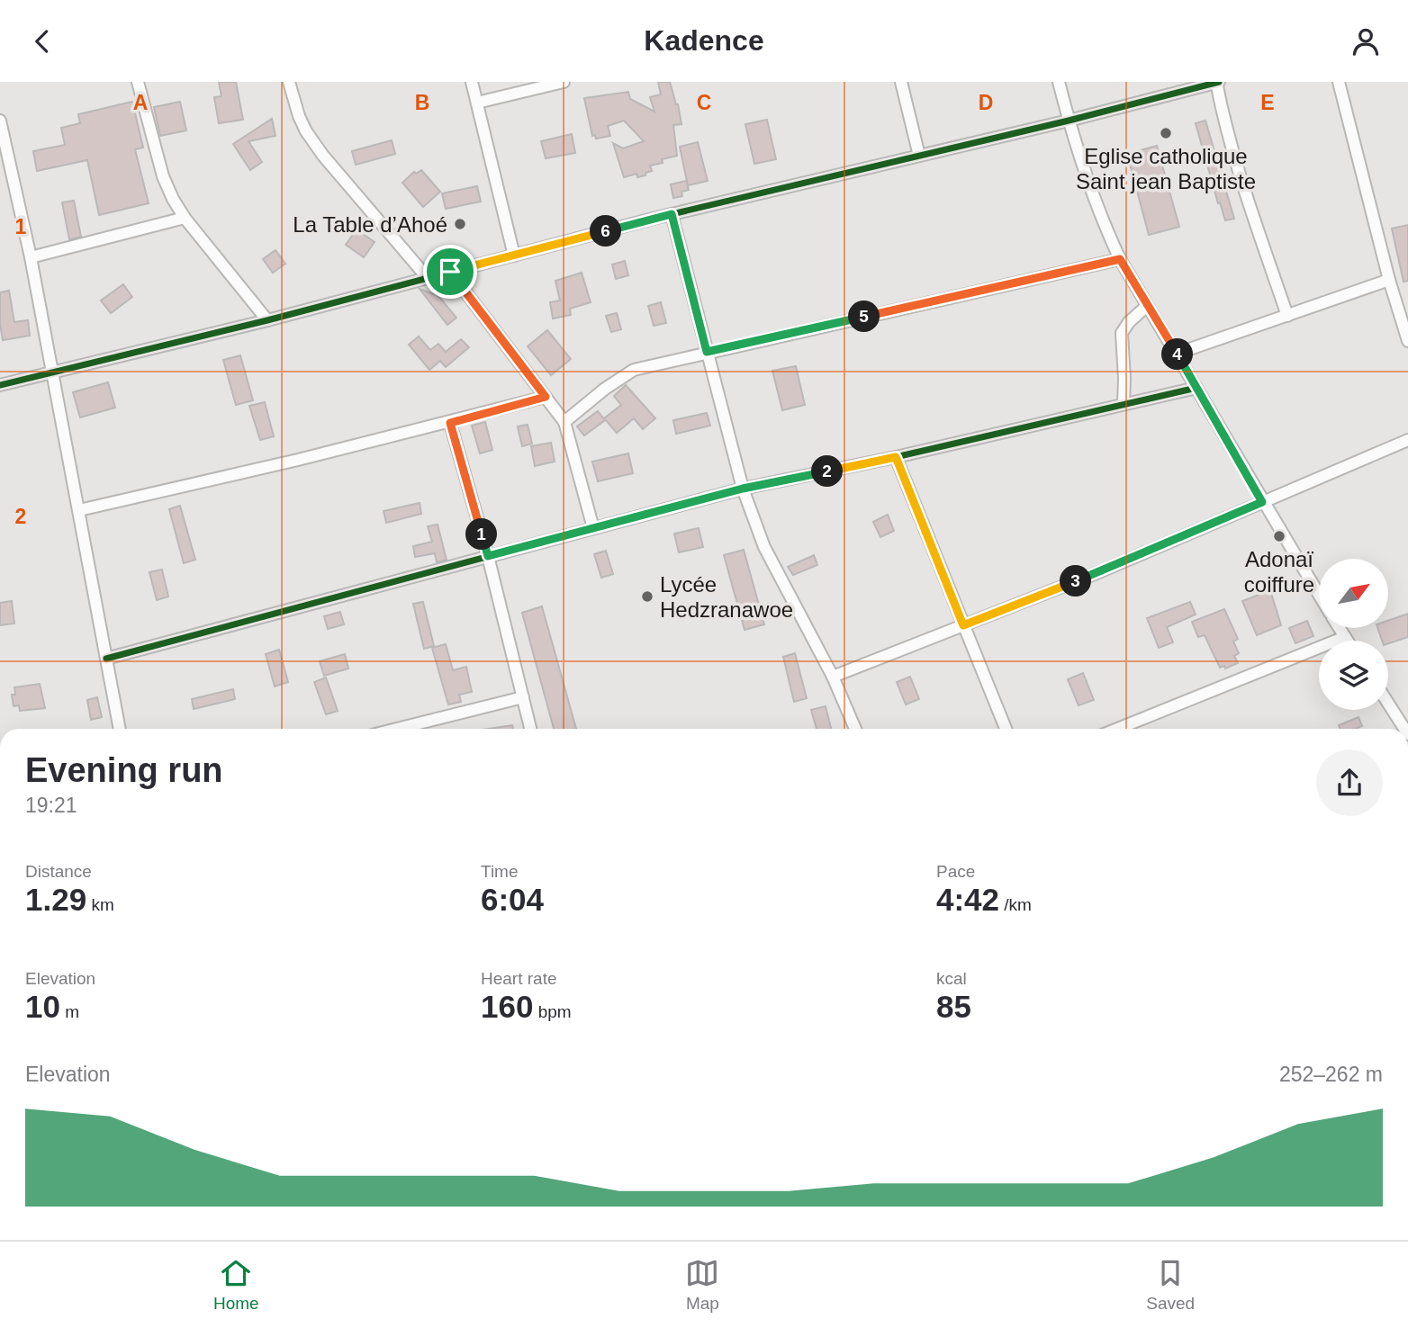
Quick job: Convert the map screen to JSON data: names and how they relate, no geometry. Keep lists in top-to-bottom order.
{
  "places": [
    "Eglise catholique Saint jean Baptiste",
    "La Table d’Ahoé",
    "Adonaï coiffure",
    "Lycée Hedzranawoe"
  ],
  "north": "top right",
  "page": {
    "header": "Kadence",
    "pins": [
      "6",
      "5",
      "4",
      "2",
      "1",
      "3"
    ],
    "heading": ["Evening run", "19:21"],
    "stats": [
      ["Distance", "1.29 km"],
      ["Time", "6:04"],
      ["Pace", "4:42 /km"],
      ["Elevation", "10 m"],
      ["Heart rate", "160 bpm"],
      ["kcal", "85"]
    ],
    "chart": ["Elevation", "252–262 m"],
    "tabs": ["Home", "Map", "Saved"]
  },
  "grid": {
    "columns": [
      "A",
      "B",
      "C",
      "D",
      "E"
    ],
    "rows": ["1", "2"]
  }
}
